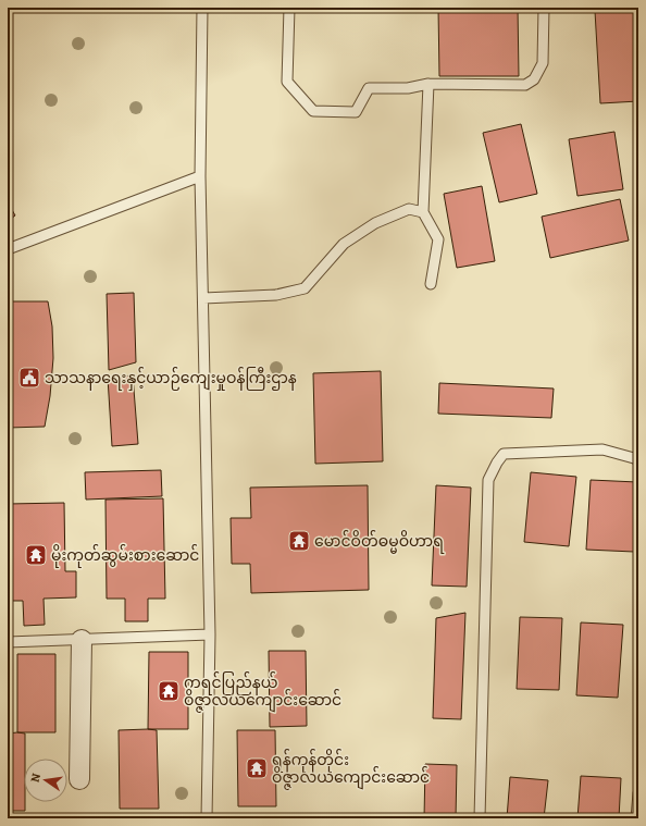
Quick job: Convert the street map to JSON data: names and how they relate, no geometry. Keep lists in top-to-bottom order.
{
  "places": {
    "public building": ["သာသနာရေးနှင့်ယာဉ်ကျေးမှုဝန်ကြီးဌာန"],
    "temple": [
      "မောင်ဝိတ်ဓမ္မဝိဟာရ",
      "မိုးကုတ်ဆွမ်းစားဆောင်",
      "ကရင်ပြည်နယ် ဝိဇ္ဇာလယကျောင်းဆောင်",
      "ရန်ကုန်တိုင်း ဝိဇ္ဇာလယကျောင်းဆောင်"
    ]
  },
  "north": "left"
}
